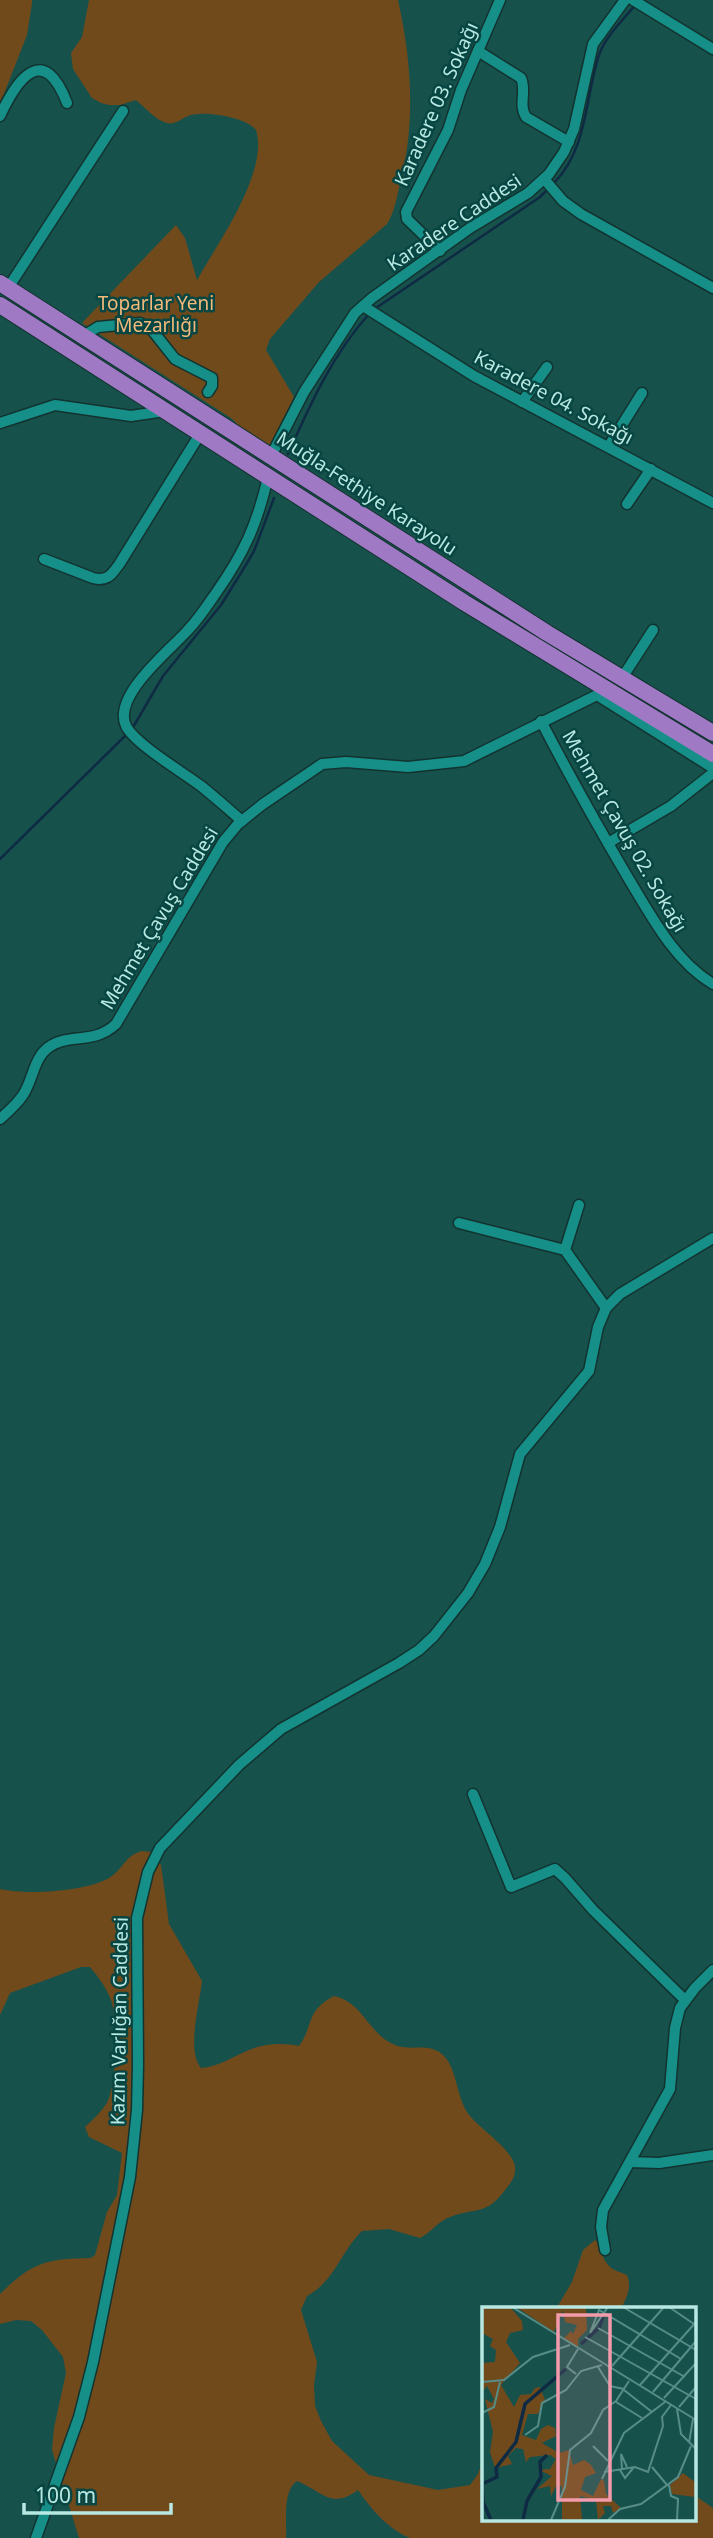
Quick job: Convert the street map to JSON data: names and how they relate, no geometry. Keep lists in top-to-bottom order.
{
  "streets": {
    "highway": ["Muğla-Fethiye Karayolu"],
    "street": [
      "Karadere 03. Sokağı",
      "Karadere Caddesi",
      "Karadere 04. Sokağı",
      "Mehmet Çavuş 02. Sokağı",
      "Mehmet Çavuş Caddesi",
      "Kazım Varlığan Caddesi"
    ]
  },
  "crossings": [
    ["Karadere 03. Sokağı", "Karadere Caddesi"],
    ["Karadere Caddesi", "Karadere 04. Sokağı"],
    ["Karadere Caddesi", "Muğla-Fethiye Karayolu"],
    ["Muğla-Fethiye Karayolu", "Mehmet Çavuş Caddesi"],
    ["Mehmet Çavuş 02. Sokağı", "Mehmet Çavuş Caddesi"]
  ],
  "parks": ["Toparlar Yeni Mezarlığı"],
  "scale_bar": "100 m"
}
